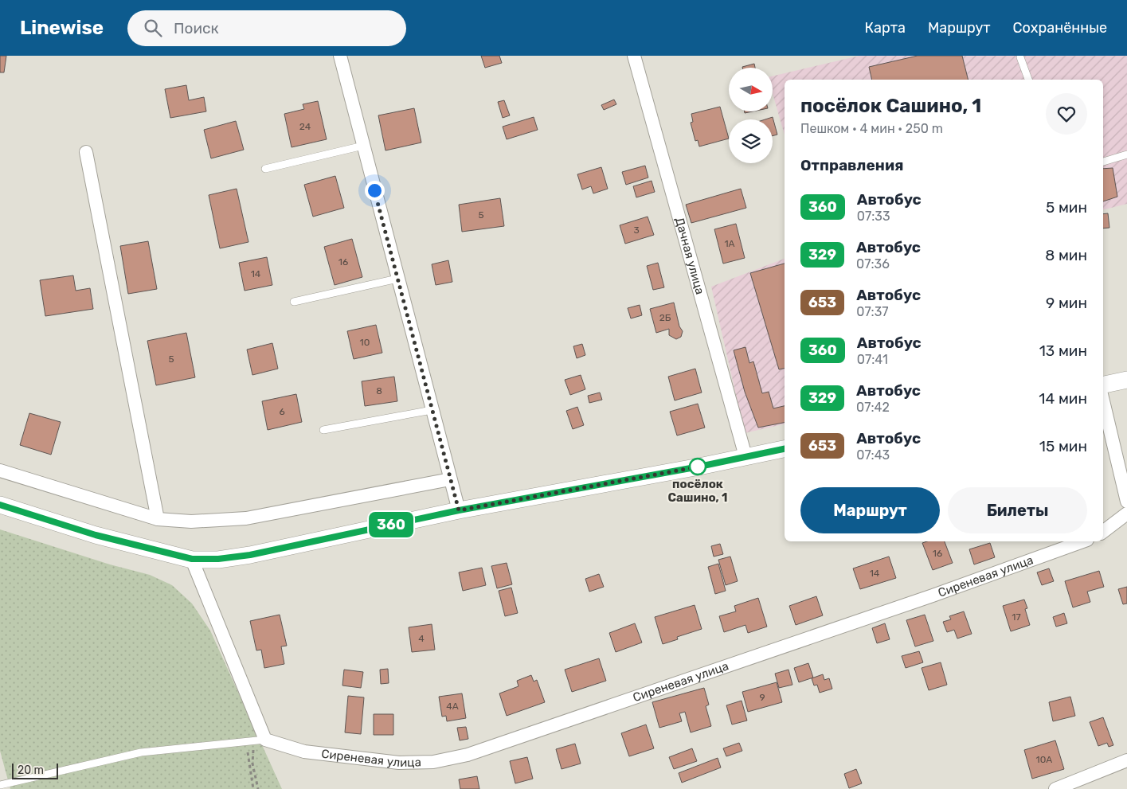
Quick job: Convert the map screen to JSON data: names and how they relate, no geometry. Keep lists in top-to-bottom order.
{
  "streets": {
    "street": ["Дачная улица", "Сиреневая улица"]
  },
  "places": ["посёлок Сашино, 1"],
  "lines": ["bus line 360"],
  "house_numbers": [
    "24",
    "5",
    "3",
    "1А",
    "16",
    "14",
    "2Б",
    "10",
    "5",
    "8",
    "6",
    "16",
    "14",
    "17",
    "4",
    "9",
    "4А",
    "10А"
  ],
  "scale_bar": "20 m",
  "north": "right",
  "page": {
    "header": "Linewise",
    "search": "Поиск",
    "nav": ["Карта", "Маршрут", "Сохранённые"],
    "on_map": "360",
    "heading": [
      ["посёлок Сашино, 1", "Пешком · 4 мин · 250 m"],
      "Отправления"
    ],
    "list": [
      {
        "mark": "360",
        "name": "Автобус",
        "note": "07:33",
        "value": "5 мин"
      },
      {
        "mark": "329",
        "name": "Автобус",
        "note": "07:36",
        "value": "8 мин"
      },
      {
        "mark": "653",
        "name": "Автобус",
        "note": "07:37",
        "value": "9 мин"
      },
      {
        "mark": "360",
        "name": "Автобус",
        "note": "07:41",
        "value": "13 мин"
      },
      {
        "mark": "329",
        "name": "Автобус",
        "note": "07:42",
        "value": "14 мин"
      },
      {
        "mark": "653",
        "name": "Автобус",
        "note": "07:43",
        "value": "15 мин"
      }
    ],
    "buttons": ["Маршрут", "Билеты"],
    "scale": "20 m"
  }
}
